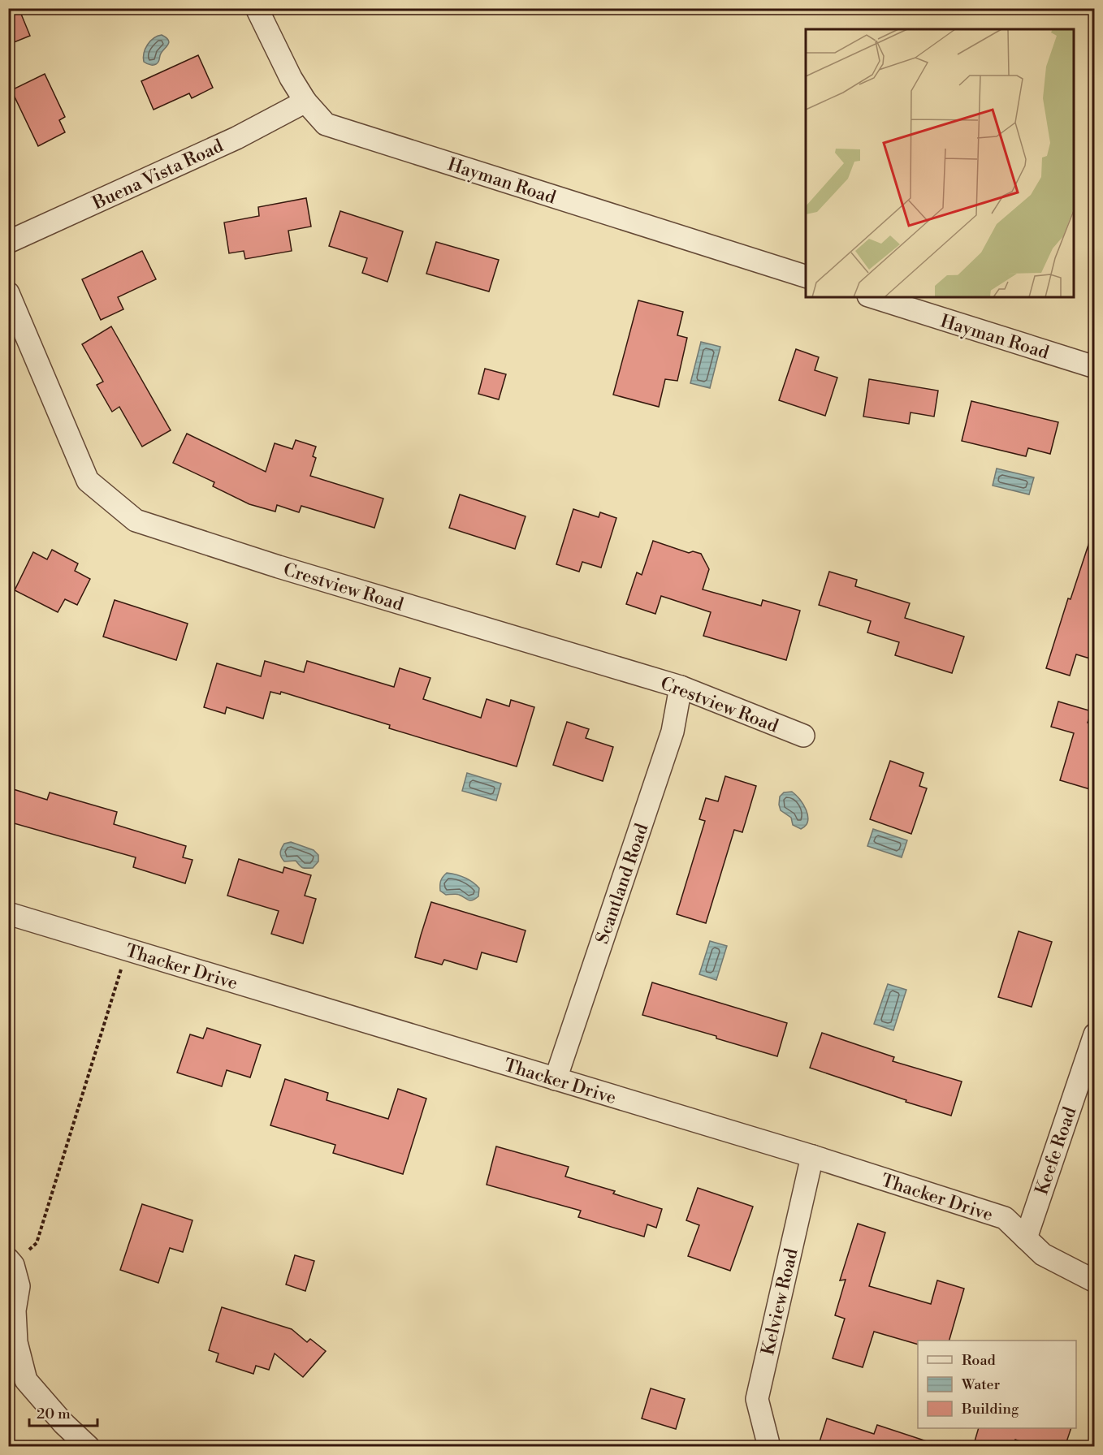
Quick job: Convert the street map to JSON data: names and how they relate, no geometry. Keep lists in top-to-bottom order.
{
  "streets": {
    "street": [
      "Buena Vista Road",
      "Hayman Road",
      "Crestview Road",
      "Scantland Road",
      "Thacker Drive",
      "Keefe Road",
      "Kelview Road"
    ]
  },
  "crossings": [
    ["Buena Vista Road", "Hayman Road"],
    ["Crestview Road", "Scantland Road"],
    ["Scantland Road", "Thacker Drive"],
    ["Thacker Drive", "Keefe Road"],
    ["Thacker Drive", "Kelview Road"]
  ],
  "legend": ["Road", "Water", "Building"],
  "scale_bar": "20 m"
}
